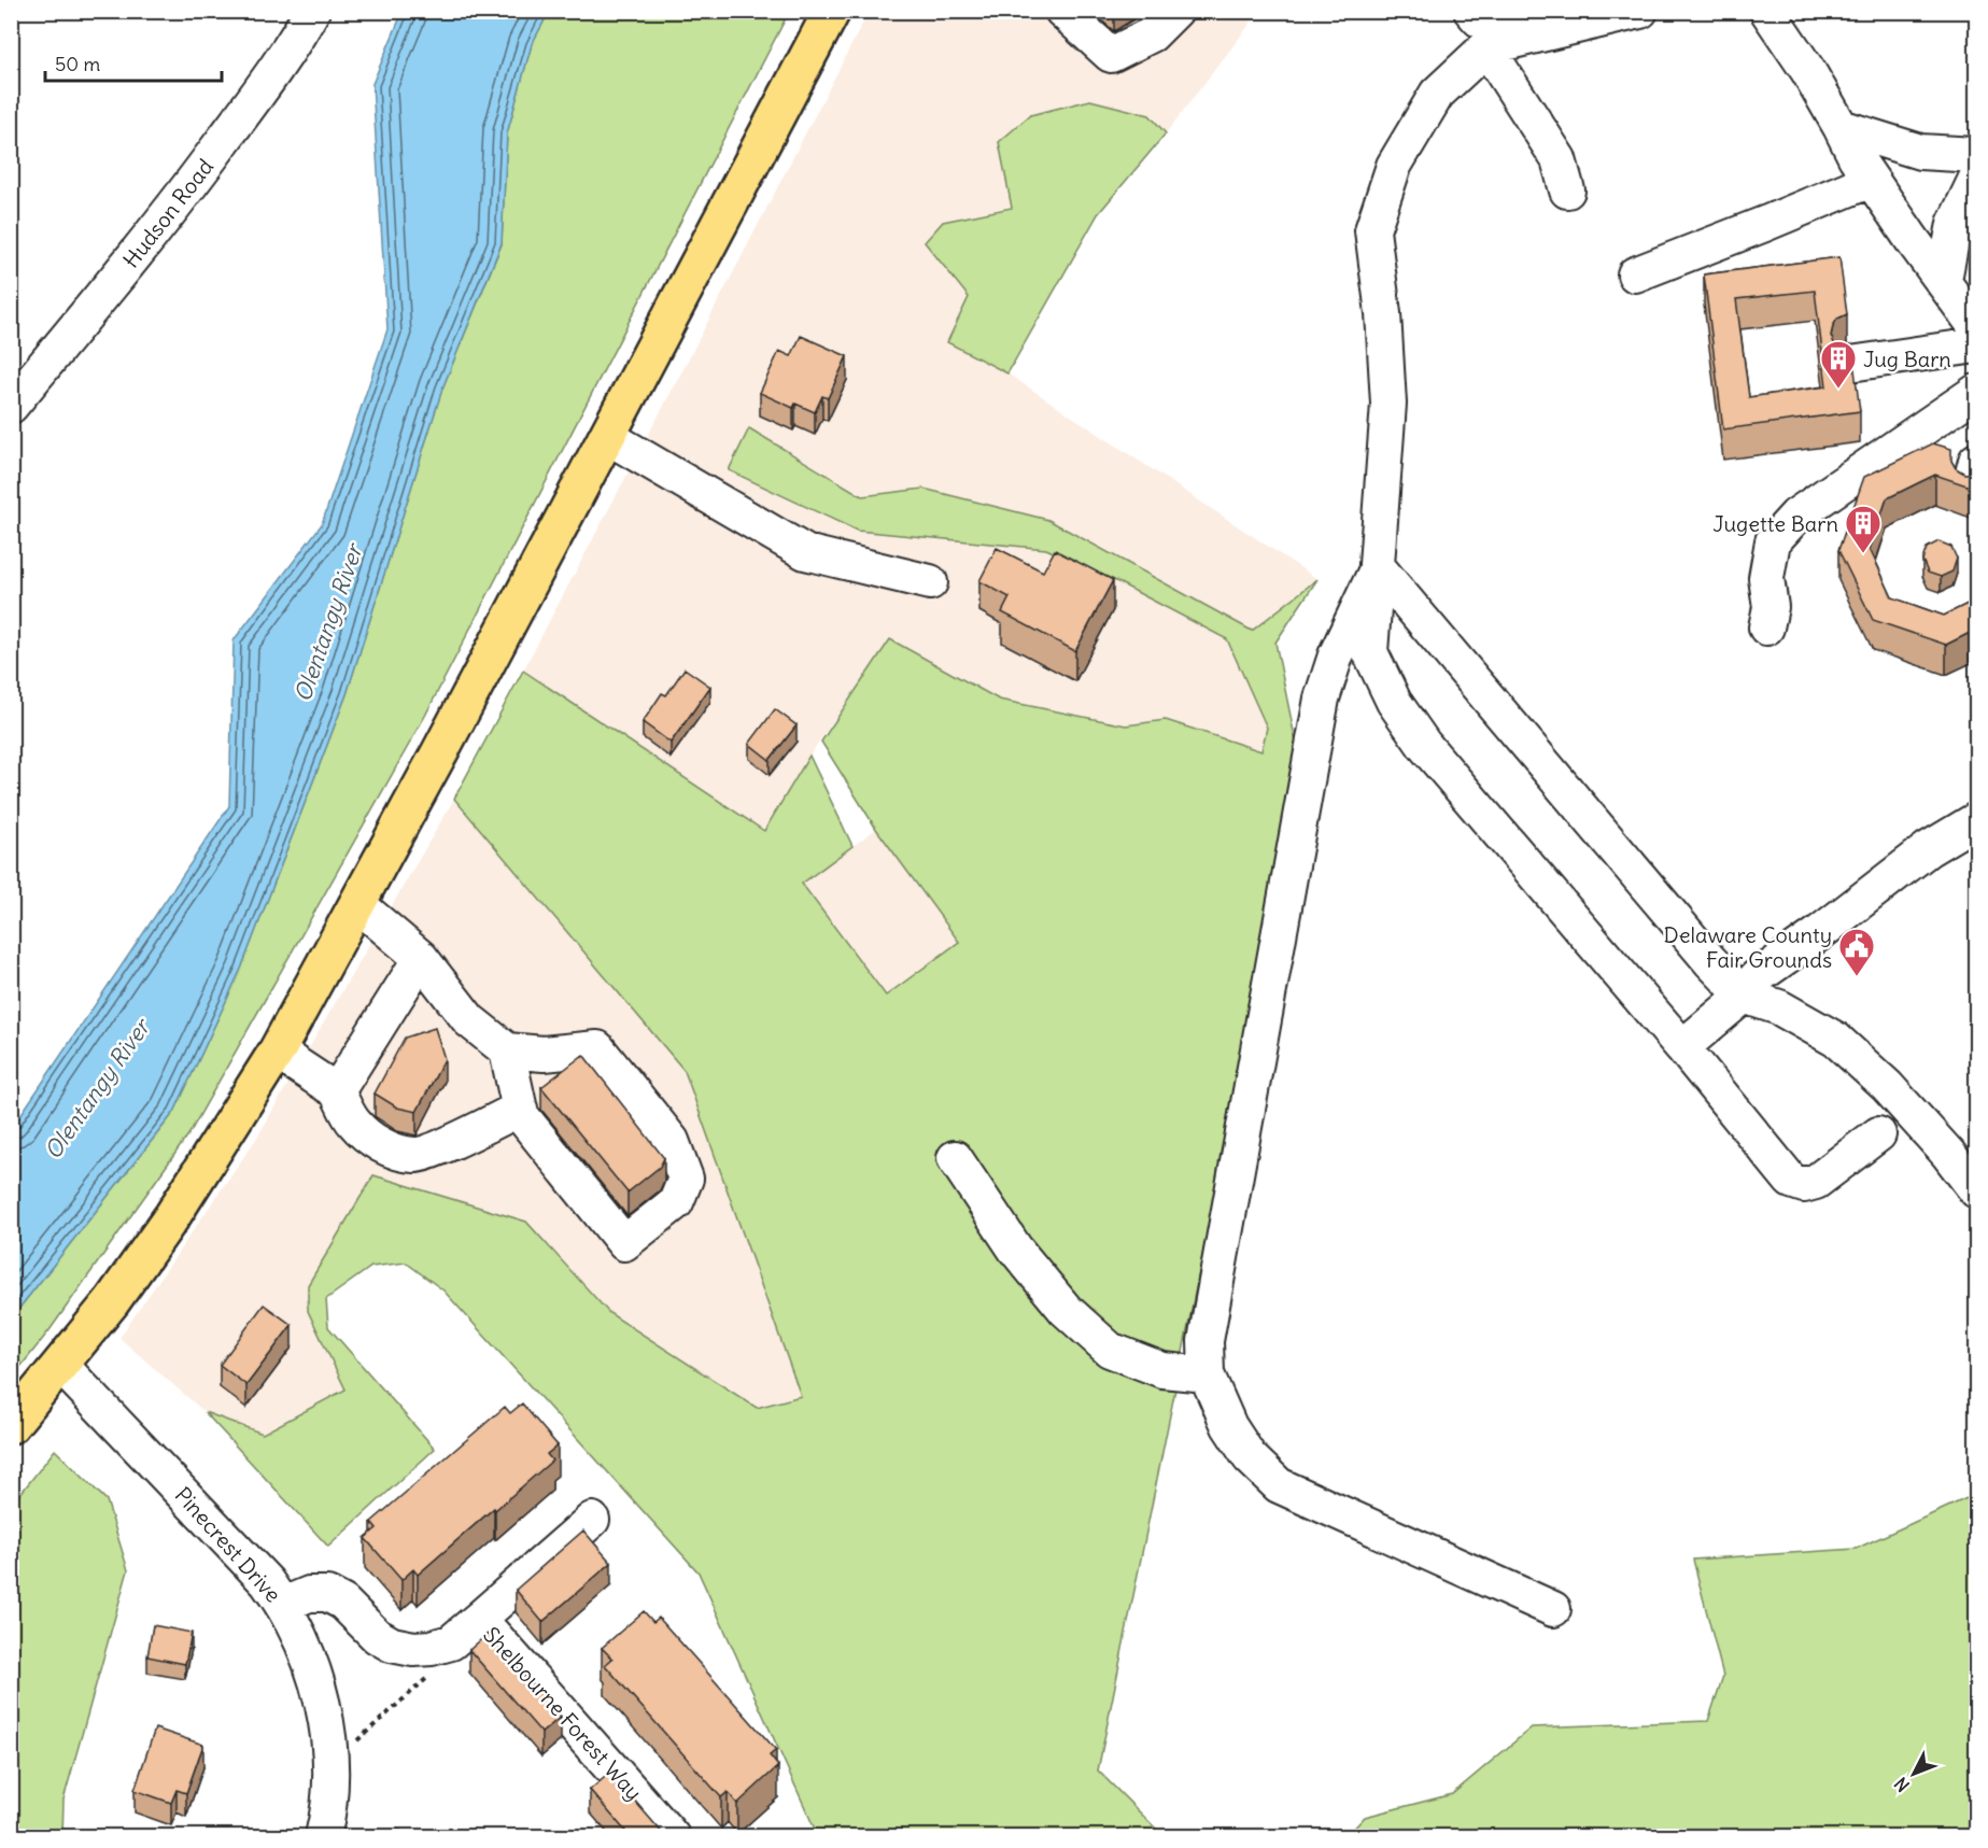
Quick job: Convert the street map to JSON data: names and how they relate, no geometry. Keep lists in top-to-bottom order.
{
  "streets": {
    "street": ["Hudson Road", "Pinecrest Drive", "Shelbourne Forest Way"]
  },
  "crossings": [
    ["Pinecrest Drive", "Shelbourne Forest Way"]
  ],
  "water": ["Olentangy River"],
  "places": {
    "building": ["Jug Barn", "Jugette Barn"],
    "public building": ["Delaware County Fair Grounds"]
  },
  "scale_bar": "50 m",
  "north": "bottom left"
}
